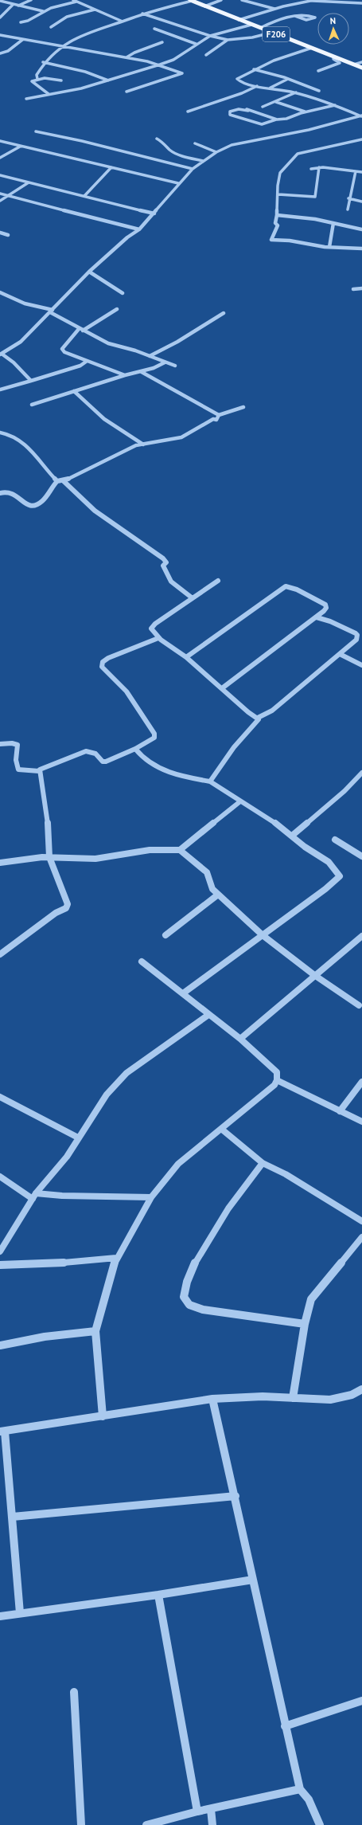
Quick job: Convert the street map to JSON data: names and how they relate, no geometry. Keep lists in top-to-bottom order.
{
  "streets": {
    "main road": ["F206"]
  },
  "north": "top"
}
